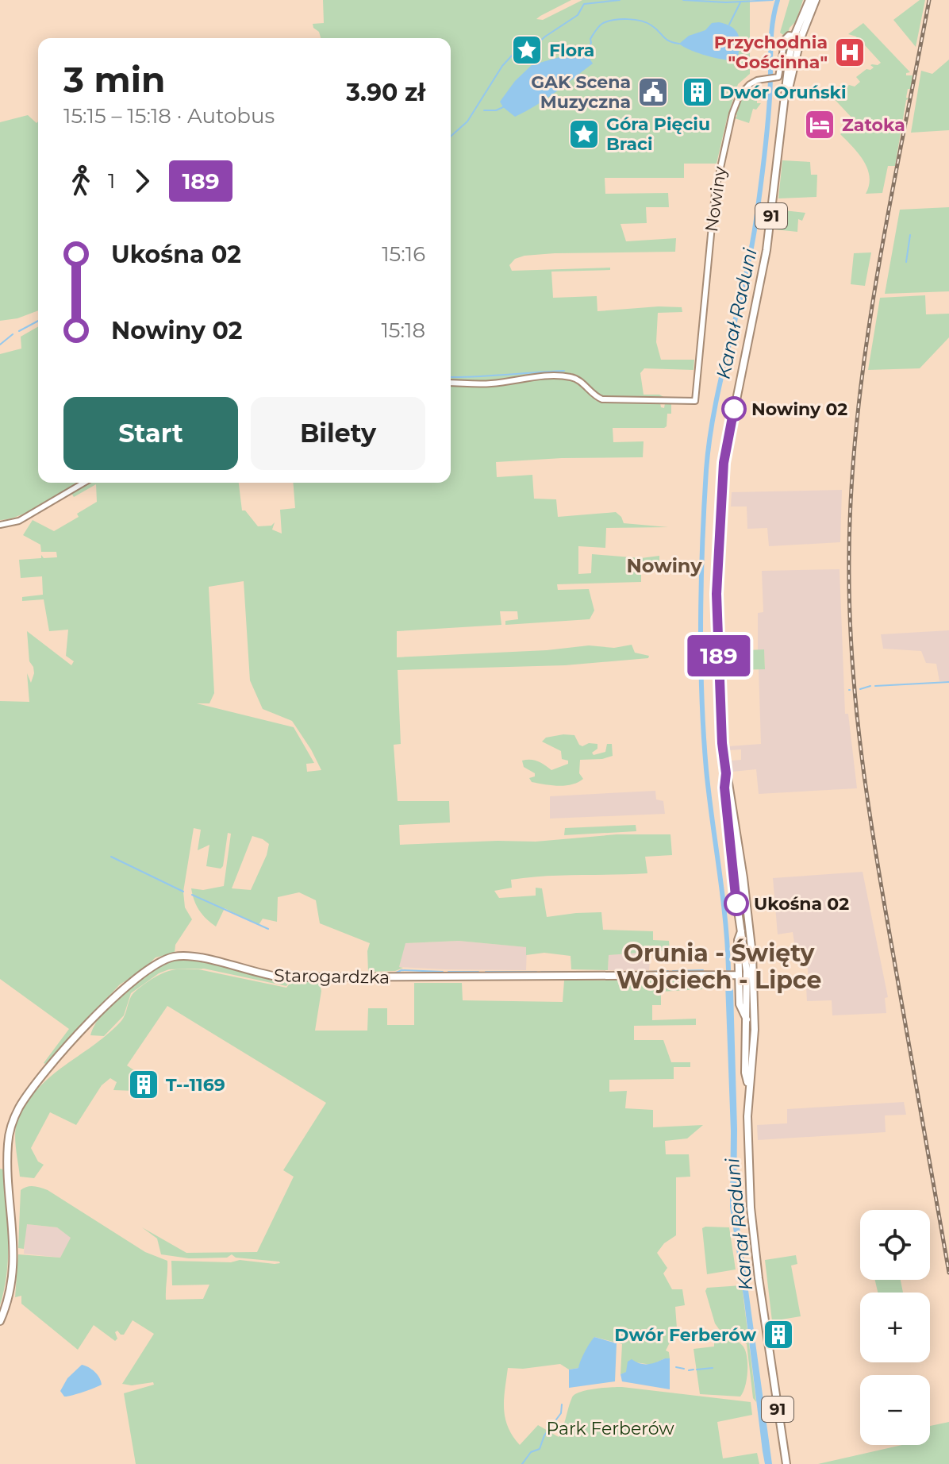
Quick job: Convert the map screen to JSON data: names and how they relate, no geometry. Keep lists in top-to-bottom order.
{
  "streets": {
    "main road": ["91", "Starogardzka"],
    "street": ["Nowiny"]
  },
  "crossings": [
    ["Nowiny", "91"]
  ],
  "districts": ["Nowiny", "Orunia - Święty Wojciech - Lipce"],
  "water": ["Kanał Raduni"],
  "parks": ["Park Ferberów"],
  "places": {
    "place": ["Flora", "Góra Pięciu Braci"],
    "hospital": ["Przychodnia \"Gościnna\""],
    "public building": ["GAK Scena Muzyczna"],
    "building": ["Dwór Oruński", "T--1169", "Dwór Ferberów"],
    "hotel": ["Zatoka"],
    "other": ["Nowiny 02", "Ukośna 02"]
  },
  "lines": ["bus line 189"],
  "page": {
    "on_map": "189",
    "heading": ["3 min", "15:15 – 15:18 · Autobus", "3.90 zł"],
    "legs": ["1", "189"],
    "list": [
      {
        "name": "Ukośna 02",
        "value": "15:16"
      },
      {
        "name": "Nowiny 02",
        "value": "15:18"
      }
    ],
    "buttons": ["Start", "Bilety"],
    "map_buttons": ["+", "−"]
  }
}
